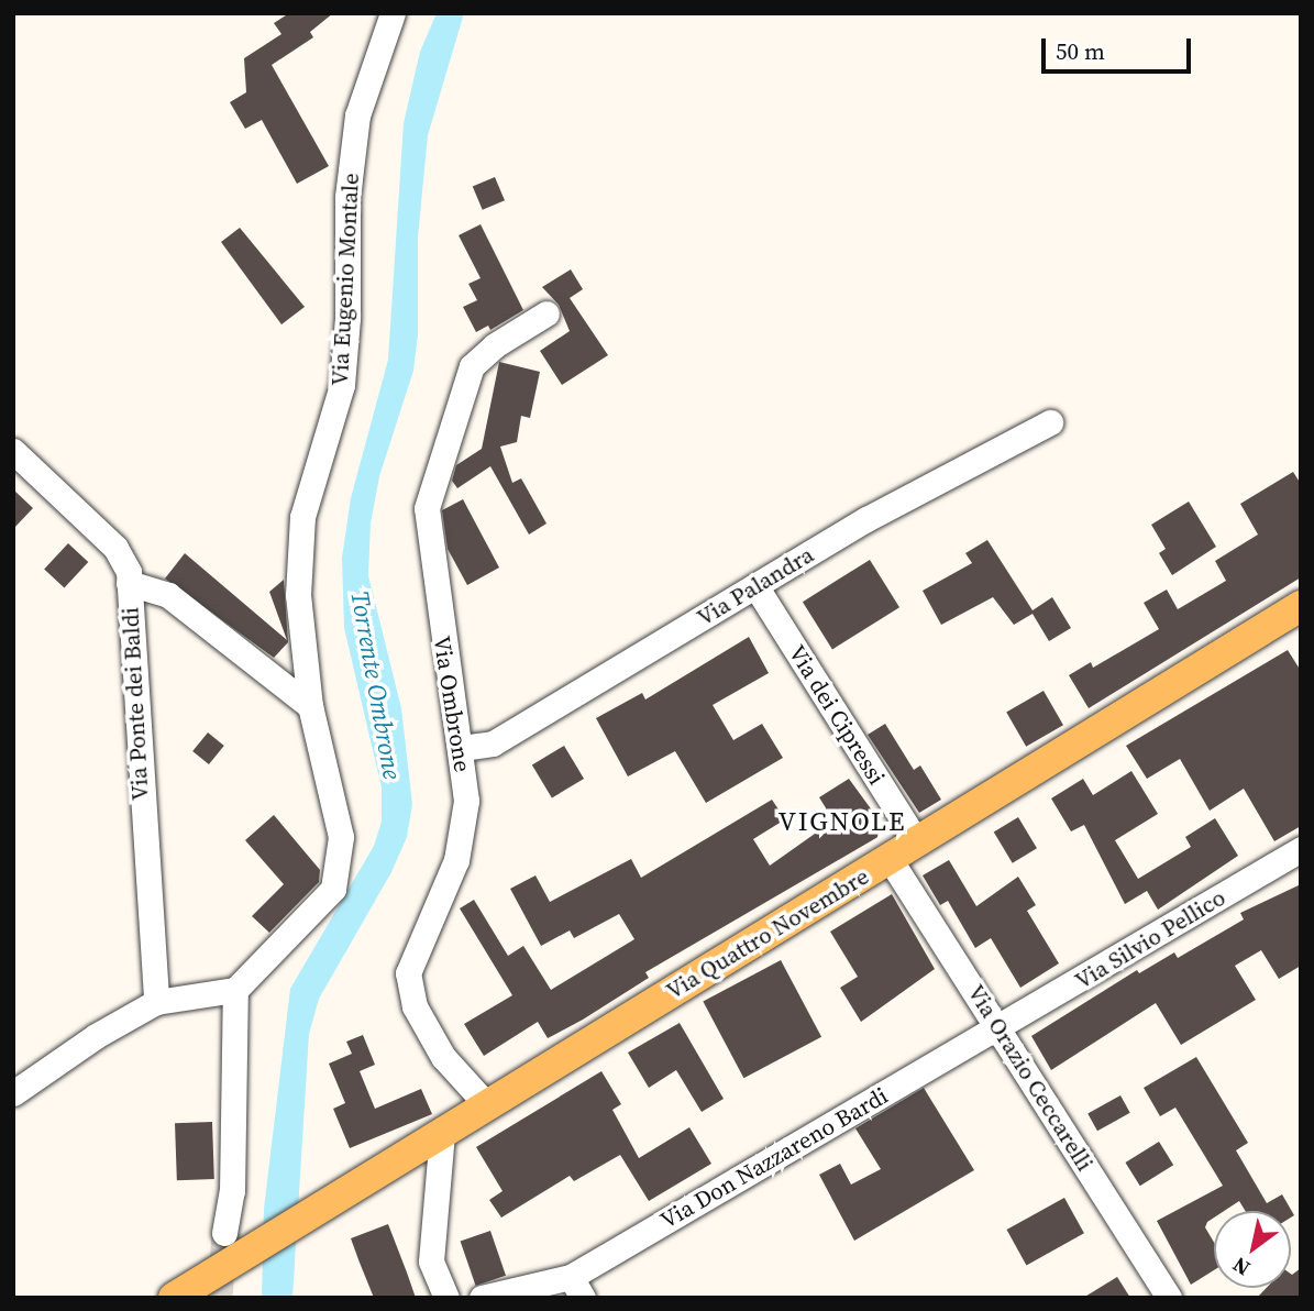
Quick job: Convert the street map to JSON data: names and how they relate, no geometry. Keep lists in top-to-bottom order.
{
  "streets": {
    "main road": ["Via Quattro Novembre"],
    "street": [
      "Via Eugenio Montale",
      "Via Palandra",
      "Via Ponte dei Baldi",
      "Via Ombrone",
      "Via dei Cipressi",
      "Via Silvio Pellico",
      "Via Orazio Ceccarelli",
      "Via Don Nazzareno Bardi"
    ]
  },
  "crossings": [
    ["Via Palandra", "Via Ombrone"],
    ["Via Palandra", "Via dei Cipressi"],
    ["Via Ombrone", "Via Quattro Novembre"],
    ["Via dei Cipressi", "Via Quattro Novembre"],
    ["Via Quattro Novembre", "Via Orazio Ceccarelli"],
    ["Via Silvio Pellico", "Via Orazio Ceccarelli"],
    ["Via Silvio Pellico", "Via Don Nazzareno Bardi"],
    ["Via Orazio Ceccarelli", "Via Don Nazzareno Bardi"]
  ],
  "districts": ["VIGNOLE"],
  "water": ["Torrente Ombrone"],
  "scale_bar": "50 m",
  "north": "bottom left"
}
